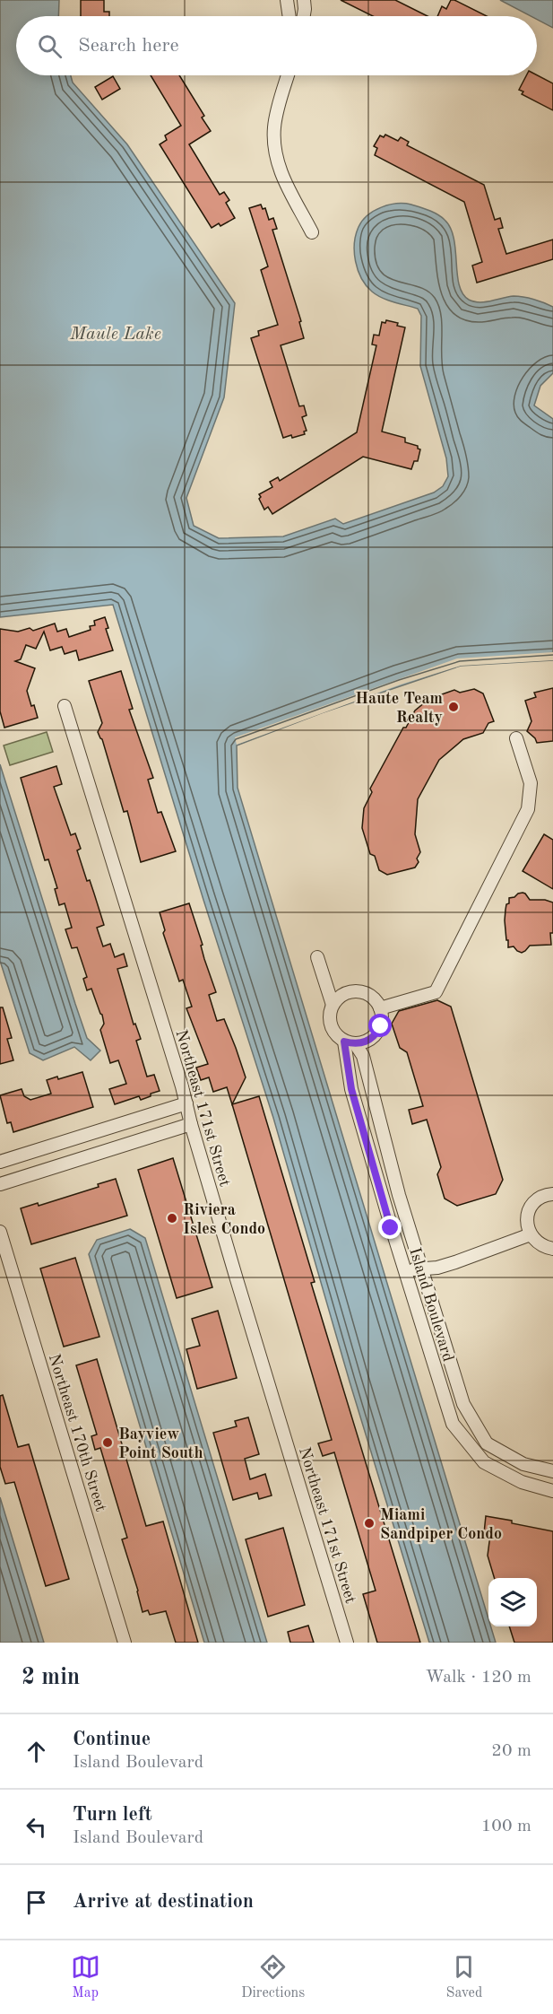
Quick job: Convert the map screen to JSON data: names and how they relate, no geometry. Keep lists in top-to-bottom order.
{
  "streets": {
    "street": ["Northeast 171st Street", "Island Boulevard", "Northeast 170th Street"]
  },
  "water": ["Maule Lake"],
  "places": [
    "Haute Team Realty",
    "Riviera Isles Condo",
    "Bayview Point South",
    "Miami Sandpiper Condo"
  ],
  "page": {
    "search": "Search here",
    "heading": ["2 min", "Walk · 120 m"],
    "list": [
      ["Continue", "Island Boulevard", "20 m"],
      ["Turn left", "Island Boulevard", "100 m"],
      "Arrive at destination"
    ],
    "nav": ["Map", "Directions", "Saved"]
  }
}
